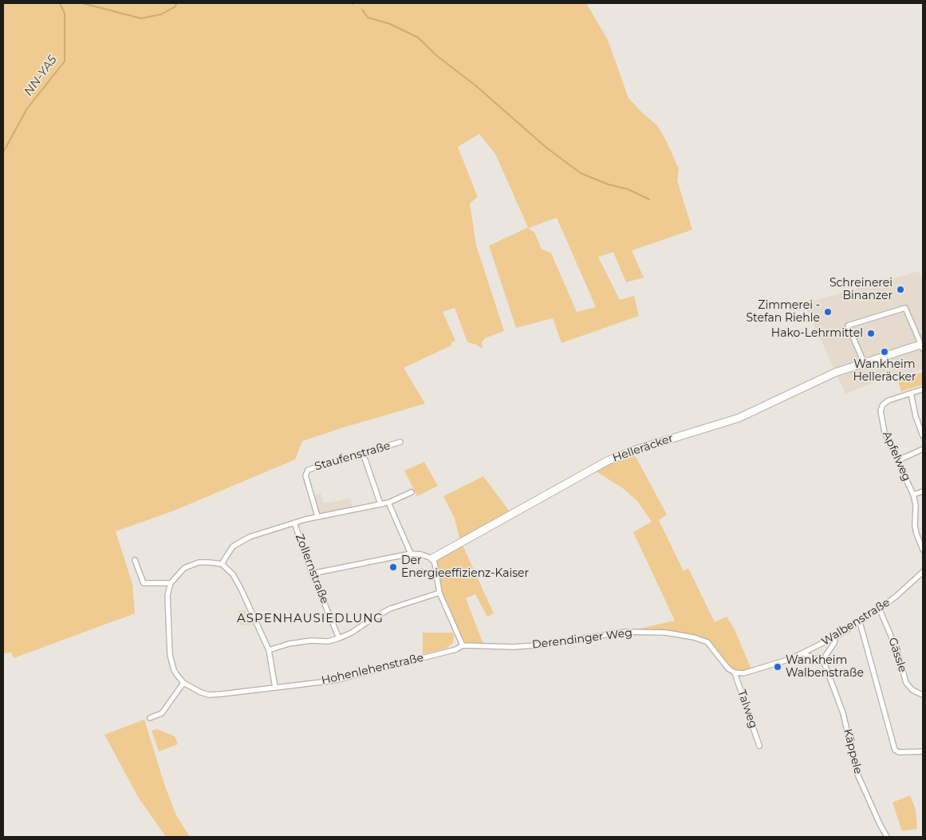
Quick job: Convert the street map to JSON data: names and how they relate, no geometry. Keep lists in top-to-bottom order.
{
  "streets": {
    "street": [
      "Helleräcker",
      "Staufenstraße",
      "Apfelweg",
      "Zollernstraße",
      "Walbenstraße",
      "Derendinger Weg",
      "Gässle",
      "Hohenlehenstraße",
      "Talweg",
      "Käppele"
    ]
  },
  "crossings": [
    ["Walbenstraße", "Derendinger Weg"],
    ["Walbenstraße", "Gässle"],
    ["Walbenstraße", "Talweg"],
    ["Derendinger Weg", "Hohenlehenstraße"],
    ["Derendinger Weg", "Talweg"]
  ],
  "districts": ["ASPENHAUSIEDLUNG"],
  "water": ["NN-YA5"],
  "places": [
    "Schreinerei Binanzer",
    "Zimmerei - Stefan Riehle",
    "Hako-Lehrmittel",
    "Wankheim Helleräcker",
    "Der Energieeffizienz-Kaiser",
    "Wankheim Walbenstraße"
  ]
}
